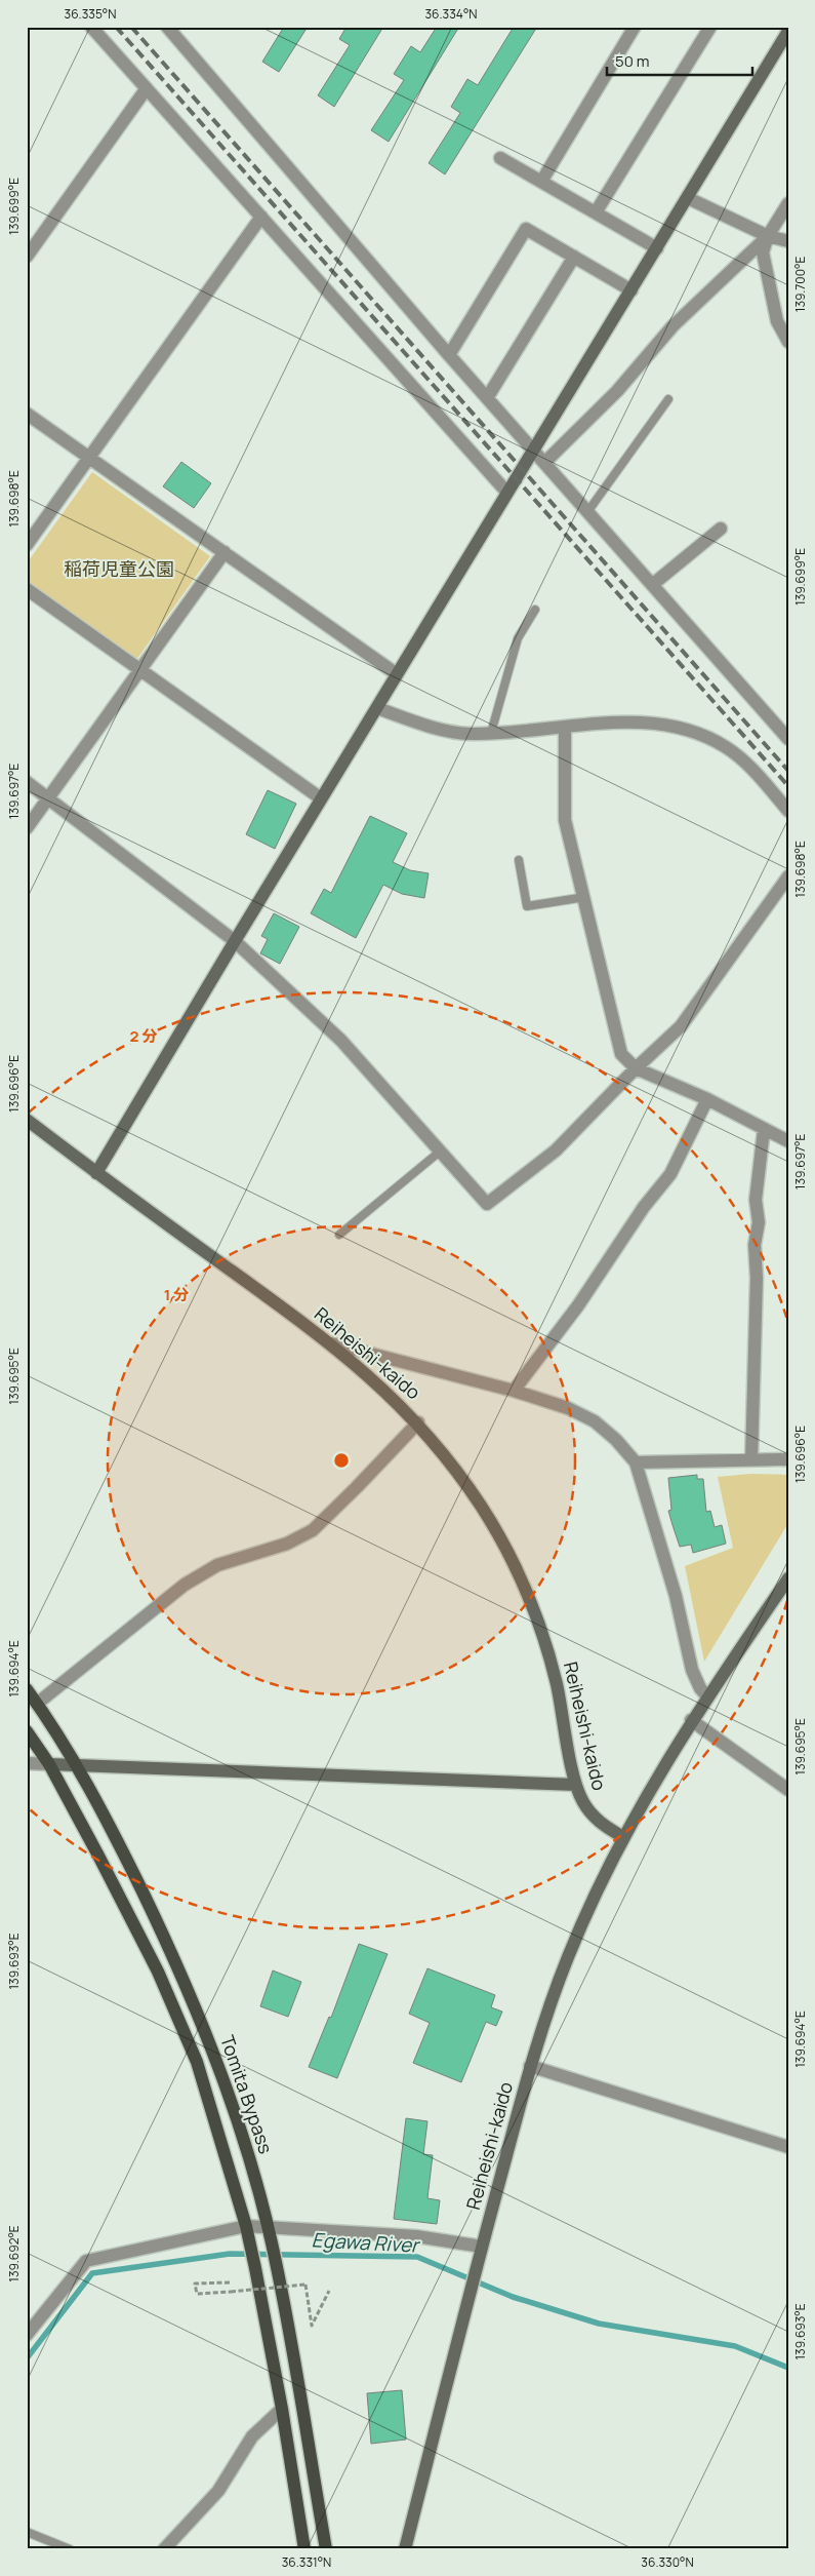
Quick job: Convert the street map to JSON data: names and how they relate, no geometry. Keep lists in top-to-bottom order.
{
  "streets": {
    "main road": ["Tomita Bypass"],
    "street": ["Reiheishi-kaido"]
  },
  "water": ["Egawa River"],
  "parks": ["稲荷児童公園"],
  "scale_bar": "50 m",
  "coordinates": [
    "36.335°N",
    "36.334°N",
    "139.699°E",
    "139.700°E",
    "139.698°E",
    "139.697°E",
    "139.696°E",
    "139.695°E",
    "139.694°E",
    "139.693°E",
    "139.692°E",
    "36.331°N",
    "36.330°N"
  ],
  "rings": ["2 分", "1 分"]
}
